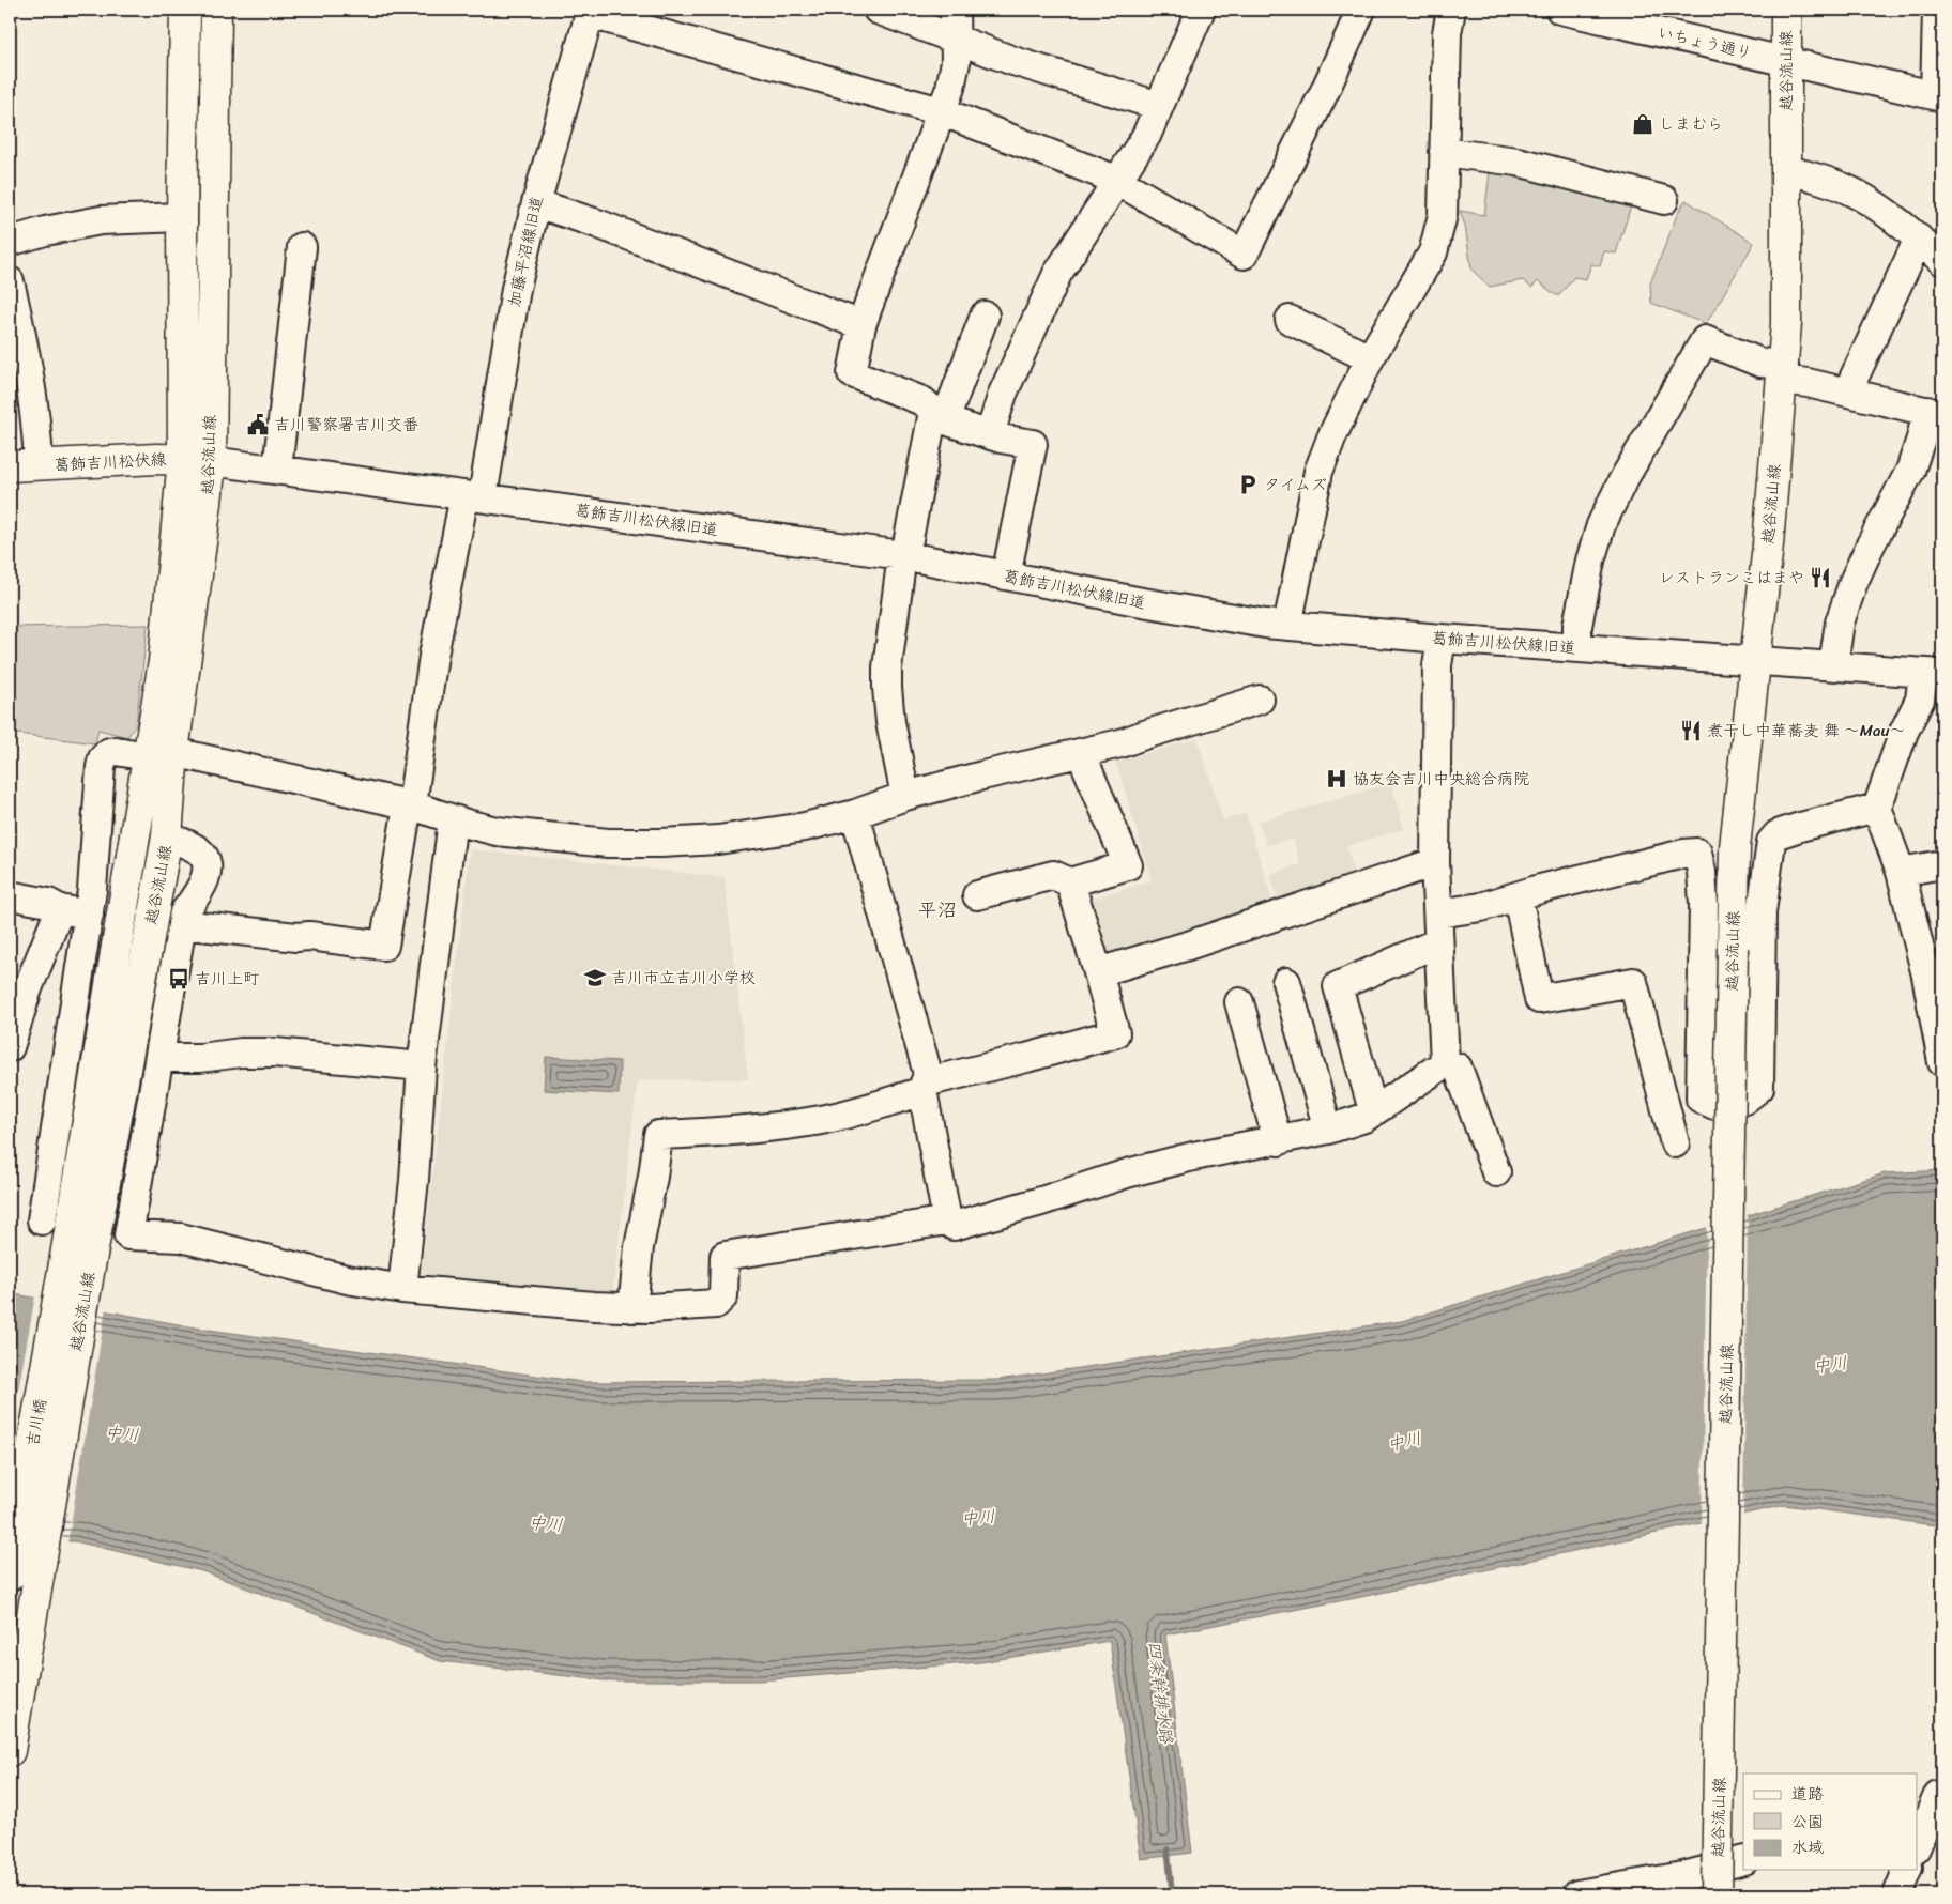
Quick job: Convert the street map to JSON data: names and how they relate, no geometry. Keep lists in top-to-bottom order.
{
  "streets": {
    "main road": ["越谷流山線", "葛飾吉川松伏線", "吉川橋"],
    "street": ["いちょう通り", "加藤平沼線旧道", "葛飾吉川松伏線旧道"]
  },
  "crossings": [
    ["いちょう通り", "越谷流山線"],
    ["越谷流山線", "葛飾吉川松伏線"],
    ["越谷流山線", "葛飾吉川松伏線旧道"],
    ["越谷流山線", "吉川橋"],
    ["加藤平沼線旧道", "葛飾吉川松伏線旧道"],
    ["葛飾吉川松伏線", "葛飾吉川松伏線旧道"]
  ],
  "districts": ["平沼"],
  "water": ["中川", "四条幹排水路"],
  "places": {
    "shop": ["しまむら"],
    "public building": ["吉川警察署吉川交番"],
    "parking": ["タイムズ"],
    "restaurant": ["レストランこはまや", "煮干し中華蕎麦 舞 〜Mau〜"],
    "hospital": ["協友会吉川中央総合病院"],
    "school or university": ["吉川市立吉川小学校"],
    "bus stop": ["吉川上町"]
  },
  "legend": ["道路", "公園", "水域"]
}
